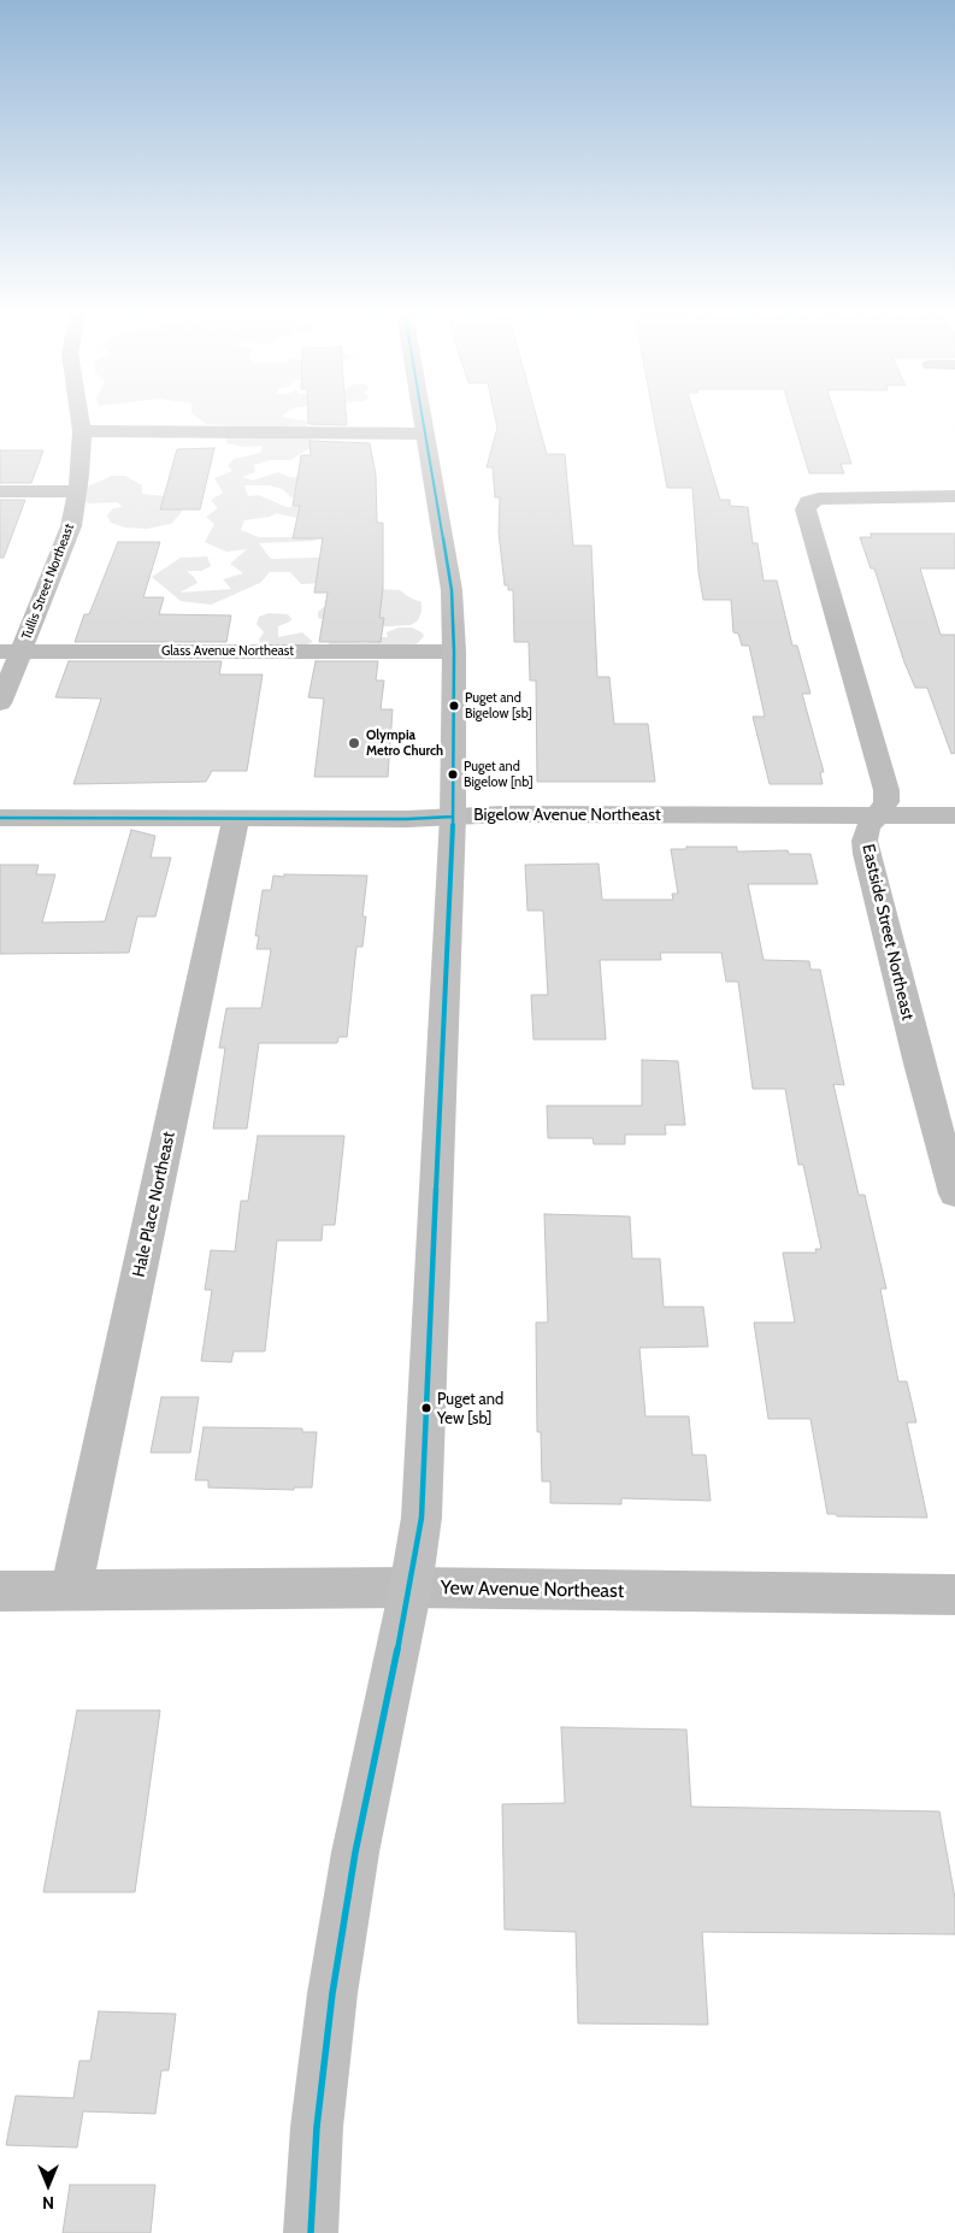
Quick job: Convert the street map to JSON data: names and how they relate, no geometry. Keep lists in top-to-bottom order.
{
  "streets": {
    "street": [
      "Tullis Street Northeast",
      "Glass Avenue Northeast",
      "Bigelow Avenue Northeast",
      "Eastside Street Northeast",
      "Hale Place Northeast",
      "Yew Avenue Northeast"
    ]
  },
  "crossings": [
    ["Tullis Street Northeast", "Glass Avenue Northeast"],
    ["Bigelow Avenue Northeast", "Eastside Street Northeast"],
    ["Bigelow Avenue Northeast", "Hale Place Northeast"],
    ["Hale Place Northeast", "Yew Avenue Northeast"]
  ],
  "places": [
    "Puget and Bigelow [sb]",
    "Olympia Metro Church",
    "Puget and Bigelow [nb]",
    "Puget and Yew [sb]"
  ],
  "north": "bottom"
}
